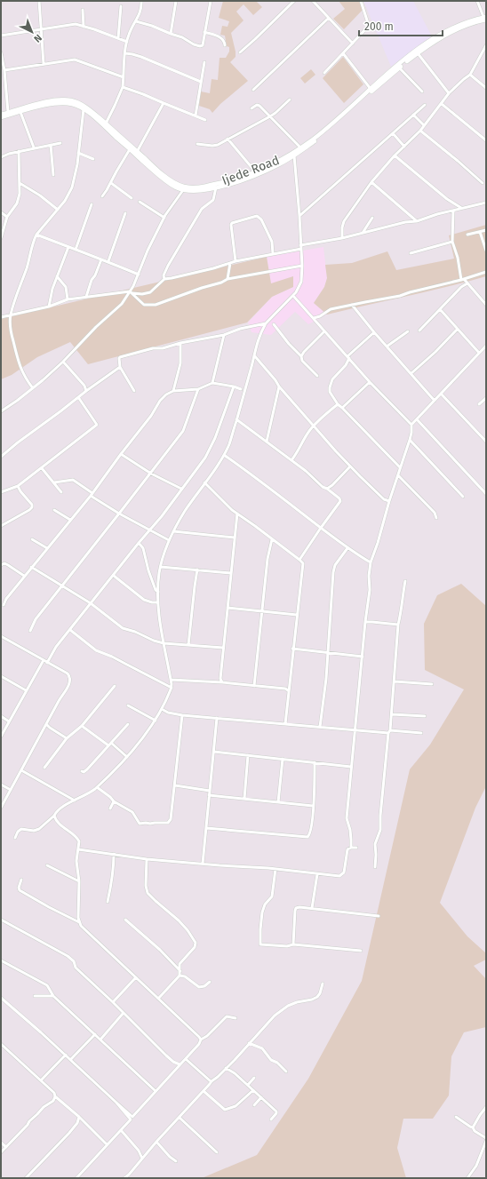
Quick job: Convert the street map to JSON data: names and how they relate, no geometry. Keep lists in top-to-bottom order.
{
  "streets": {
    "main road": ["Ijede Road"]
  },
  "scale_bar": "200 m",
  "north": "bottom right"
}
